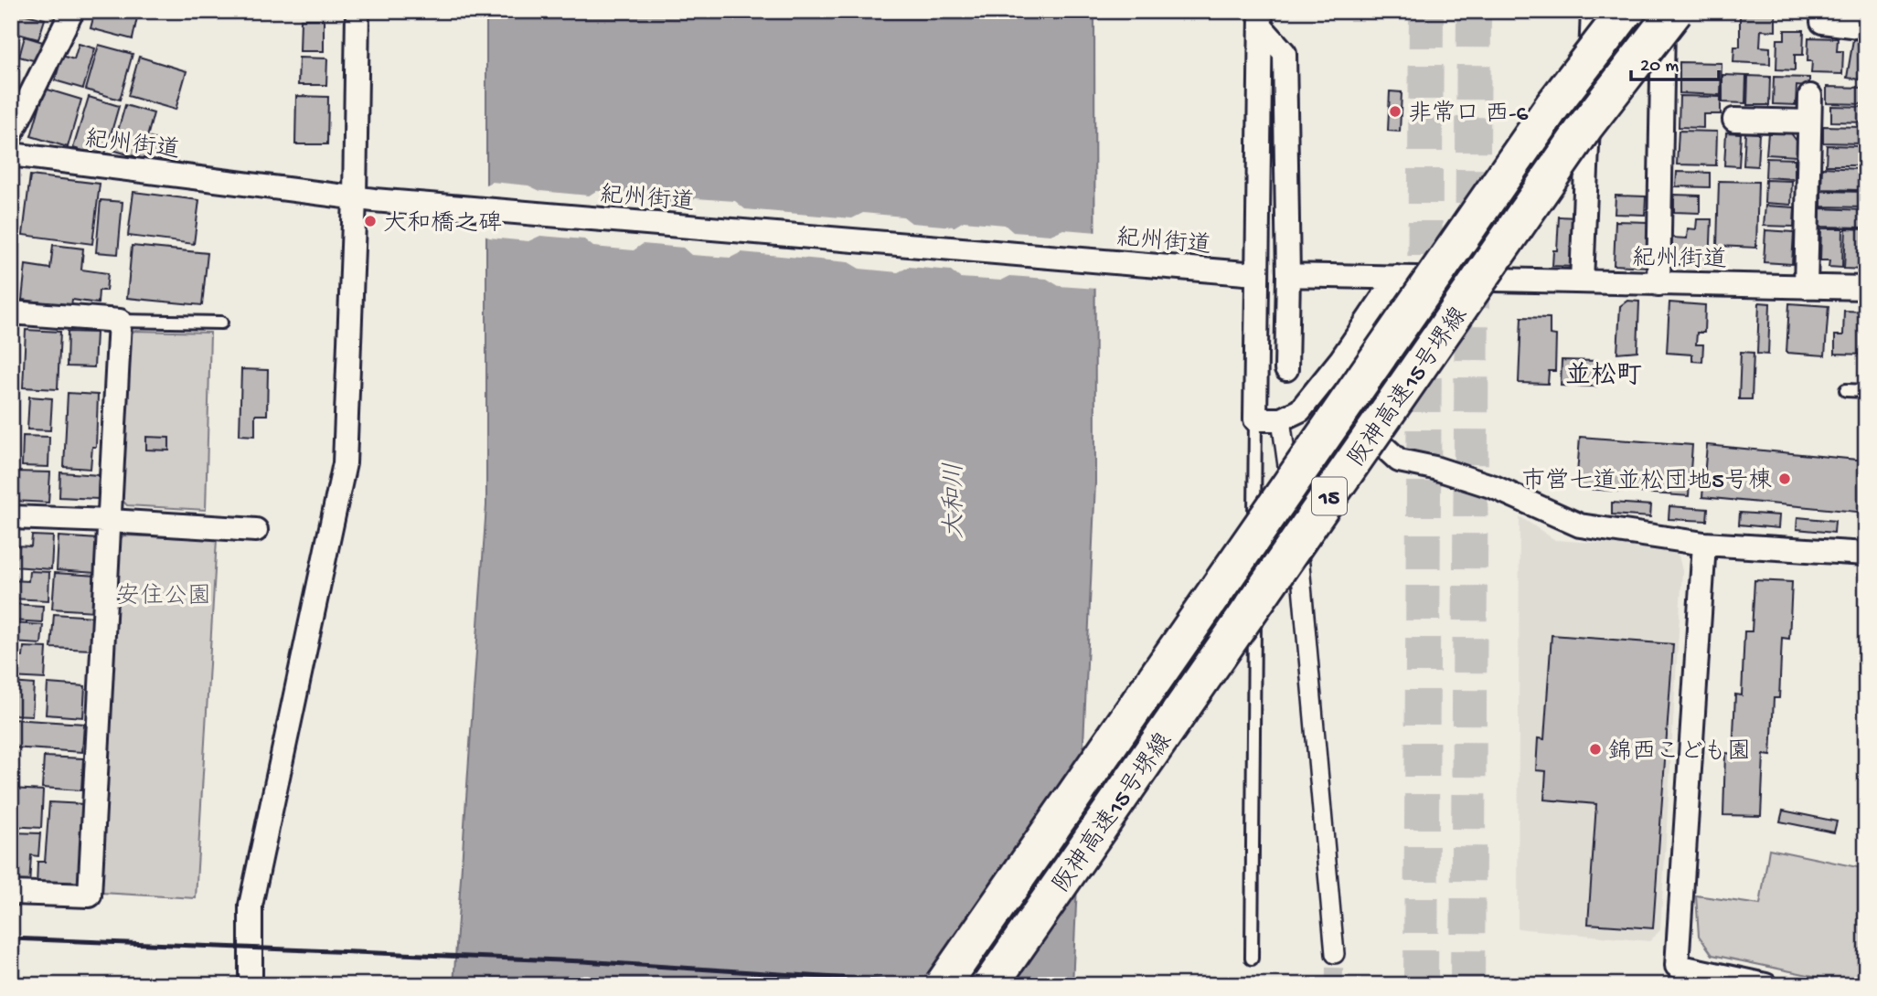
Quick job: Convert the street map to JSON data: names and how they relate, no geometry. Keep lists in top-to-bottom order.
{
  "streets": {
    "highway": ["阪神高速15号堺線", "15"],
    "street": ["紀州街道"]
  },
  "districts": ["並松町"],
  "water": ["大和川"],
  "parks": ["安住公園"],
  "places": [
    "非常口 西-6",
    "大和橋之碑",
    "市営七道並松団地5号棟",
    "錦西こども園"
  ],
  "scale_bar": "20 m"
}
